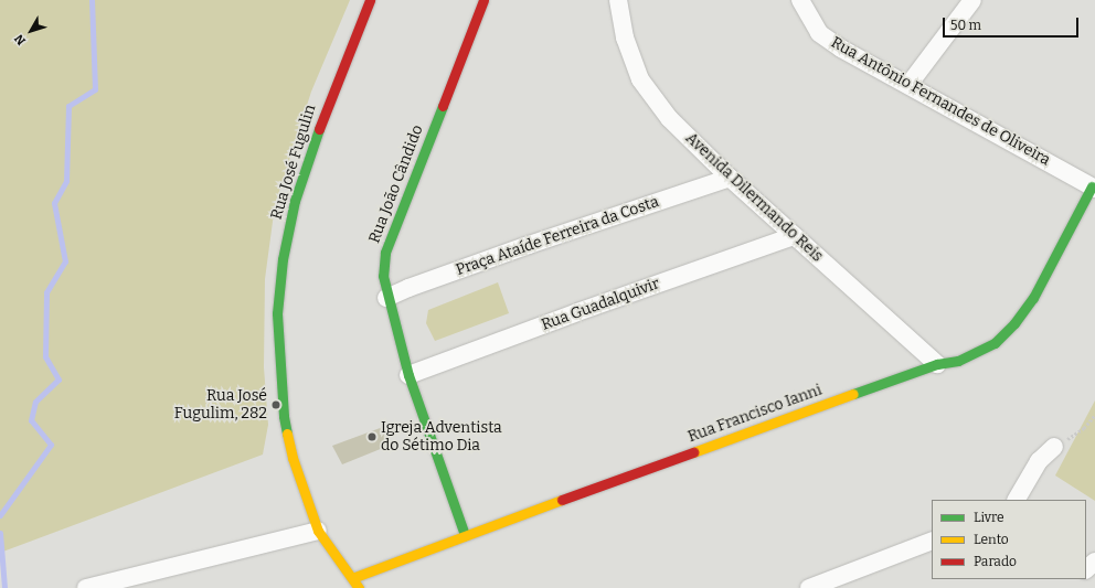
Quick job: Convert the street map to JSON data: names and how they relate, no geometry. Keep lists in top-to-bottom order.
{
  "streets": {
    "street": [
      "Rua Antônio Fernandes de Oliveira",
      "Rua José Fugulin",
      "Rua João Cândido",
      "Avenida Dilermando Reis",
      "Praça Ataíde Ferreira da Costa",
      "Rua Guadalquivir",
      "Rua Francisco Ianni"
    ]
  },
  "crossings": [
    ["Rua Antônio Fernandes de Oliveira", "Rua Francisco Ianni"],
    ["Rua José Fugulin", "Rua Francisco Ianni"],
    ["Rua João Cândido", "Praça Ataíde Ferreira da Costa"],
    ["Rua João Cândido", "Rua Guadalquivir"],
    ["Rua João Cândido", "Rua Francisco Ianni"],
    ["Avenida Dilermando Reis", "Praça Ataíde Ferreira da Costa"],
    ["Avenida Dilermando Reis", "Rua Guadalquivir"],
    ["Avenida Dilermando Reis", "Rua Francisco Ianni"]
  ],
  "places": ["Rua José Fugulim, 282", "Igreja Adventista do Sétimo Dia"],
  "legend": ["Livre", "Lento", "Parado"],
  "scale_bar": "50 m",
  "north": "bottom left"
}
